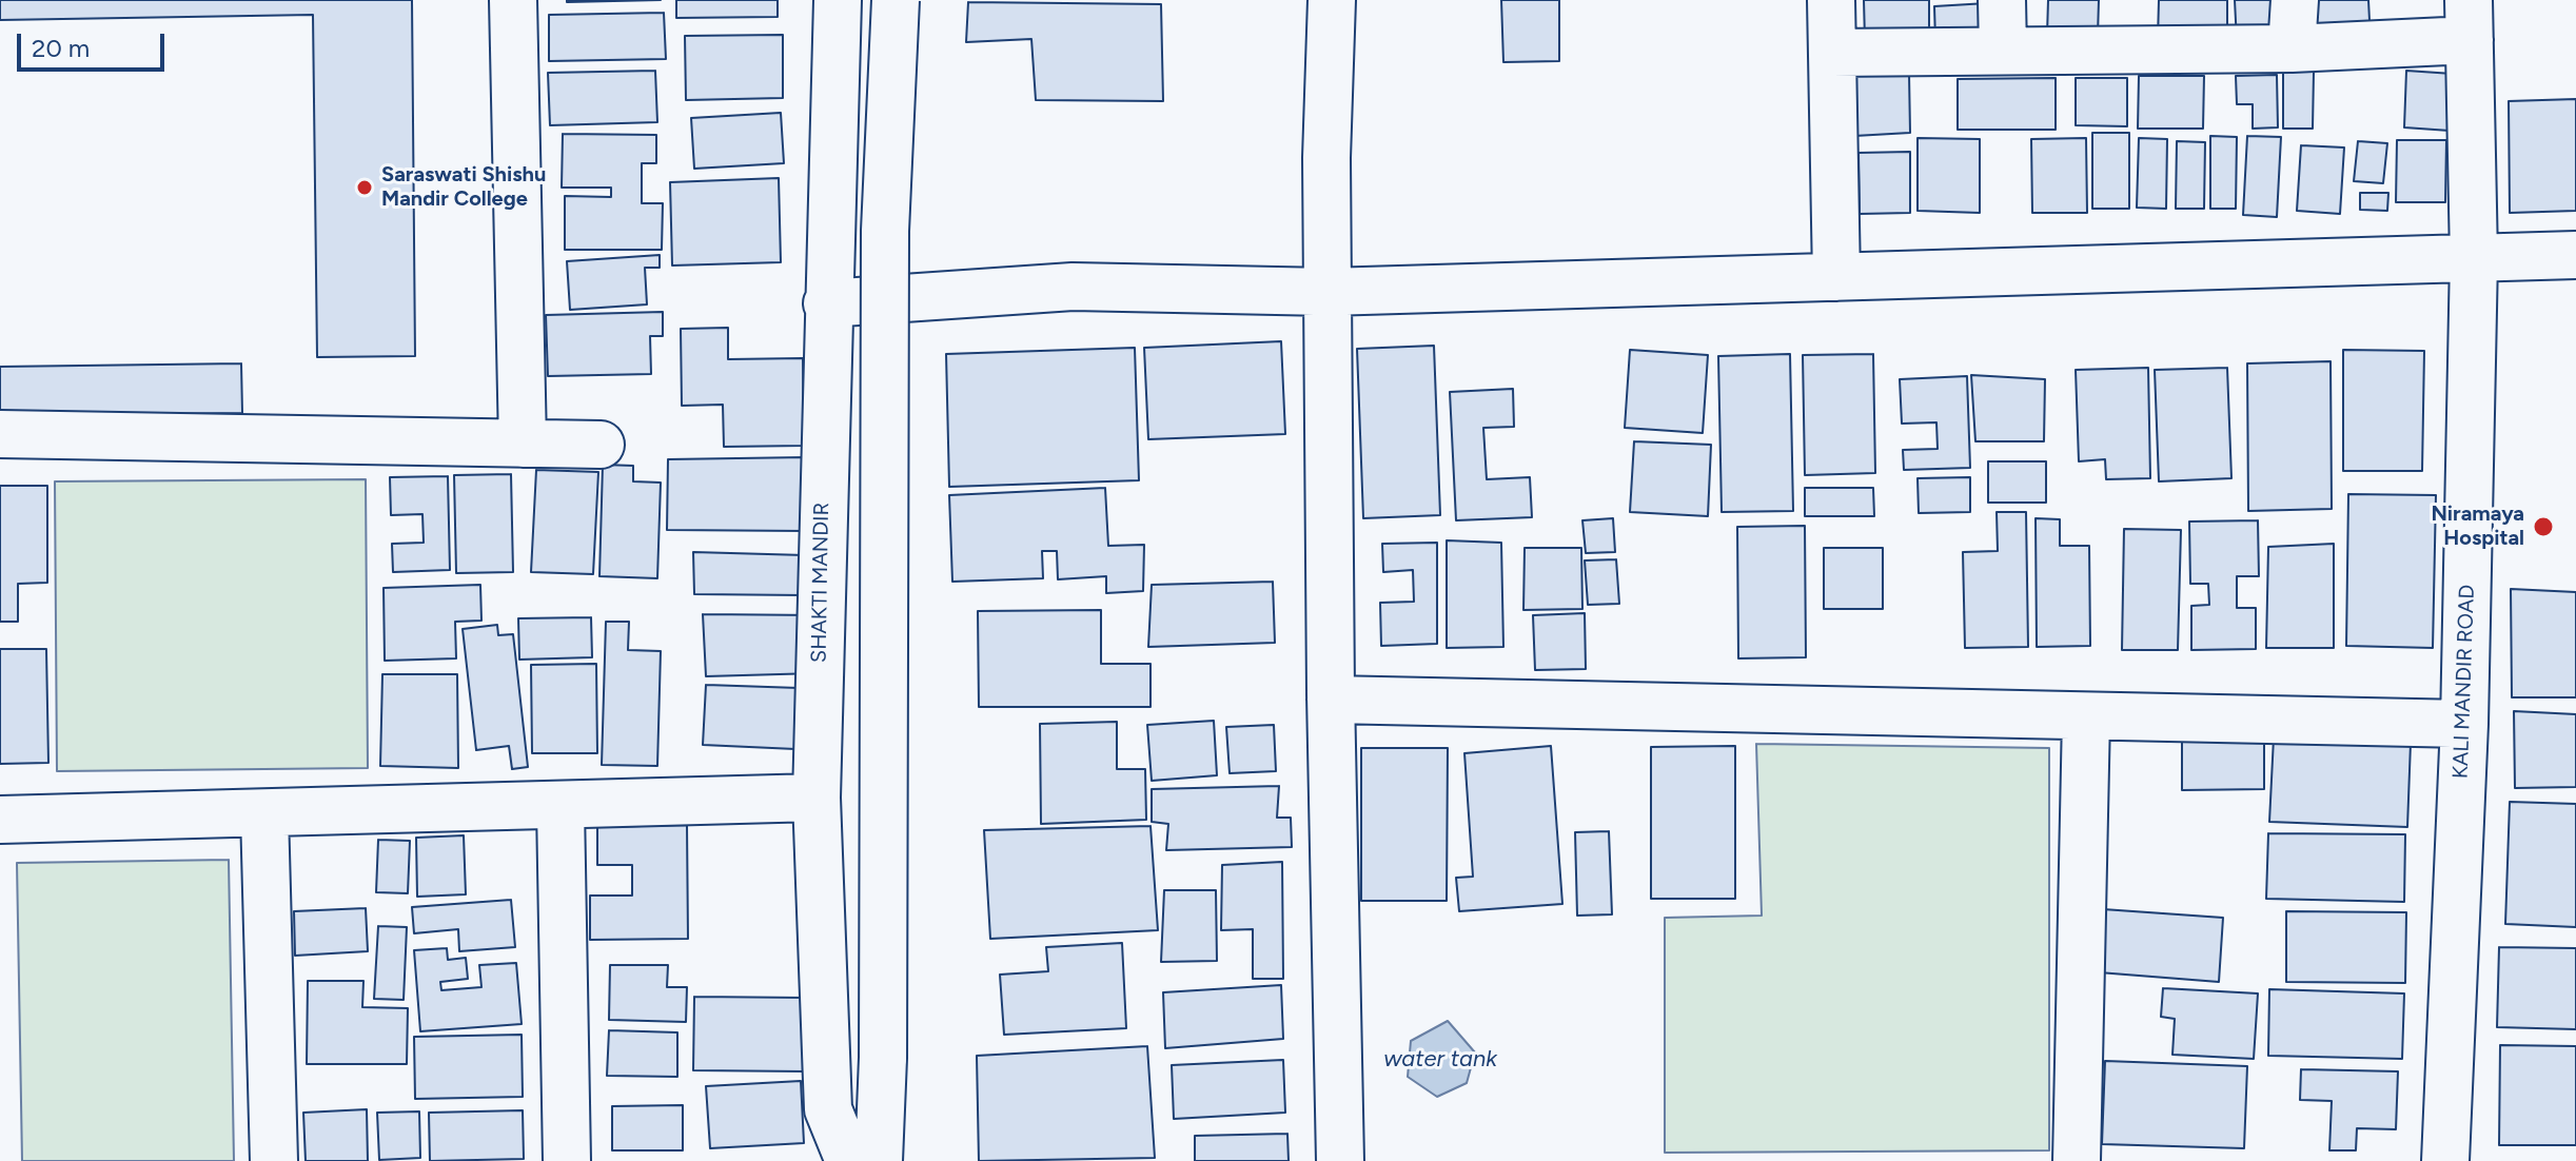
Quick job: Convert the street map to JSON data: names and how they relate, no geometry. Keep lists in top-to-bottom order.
{
  "streets": {
    "street": ["SHAKTI MANDIR", "KALI MANDIR ROAD"]
  },
  "water": ["water tank"],
  "places": ["Saraswati Shishu Mandir College", "Niramaya Hospital"],
  "scale_bar": "20 m"
}
